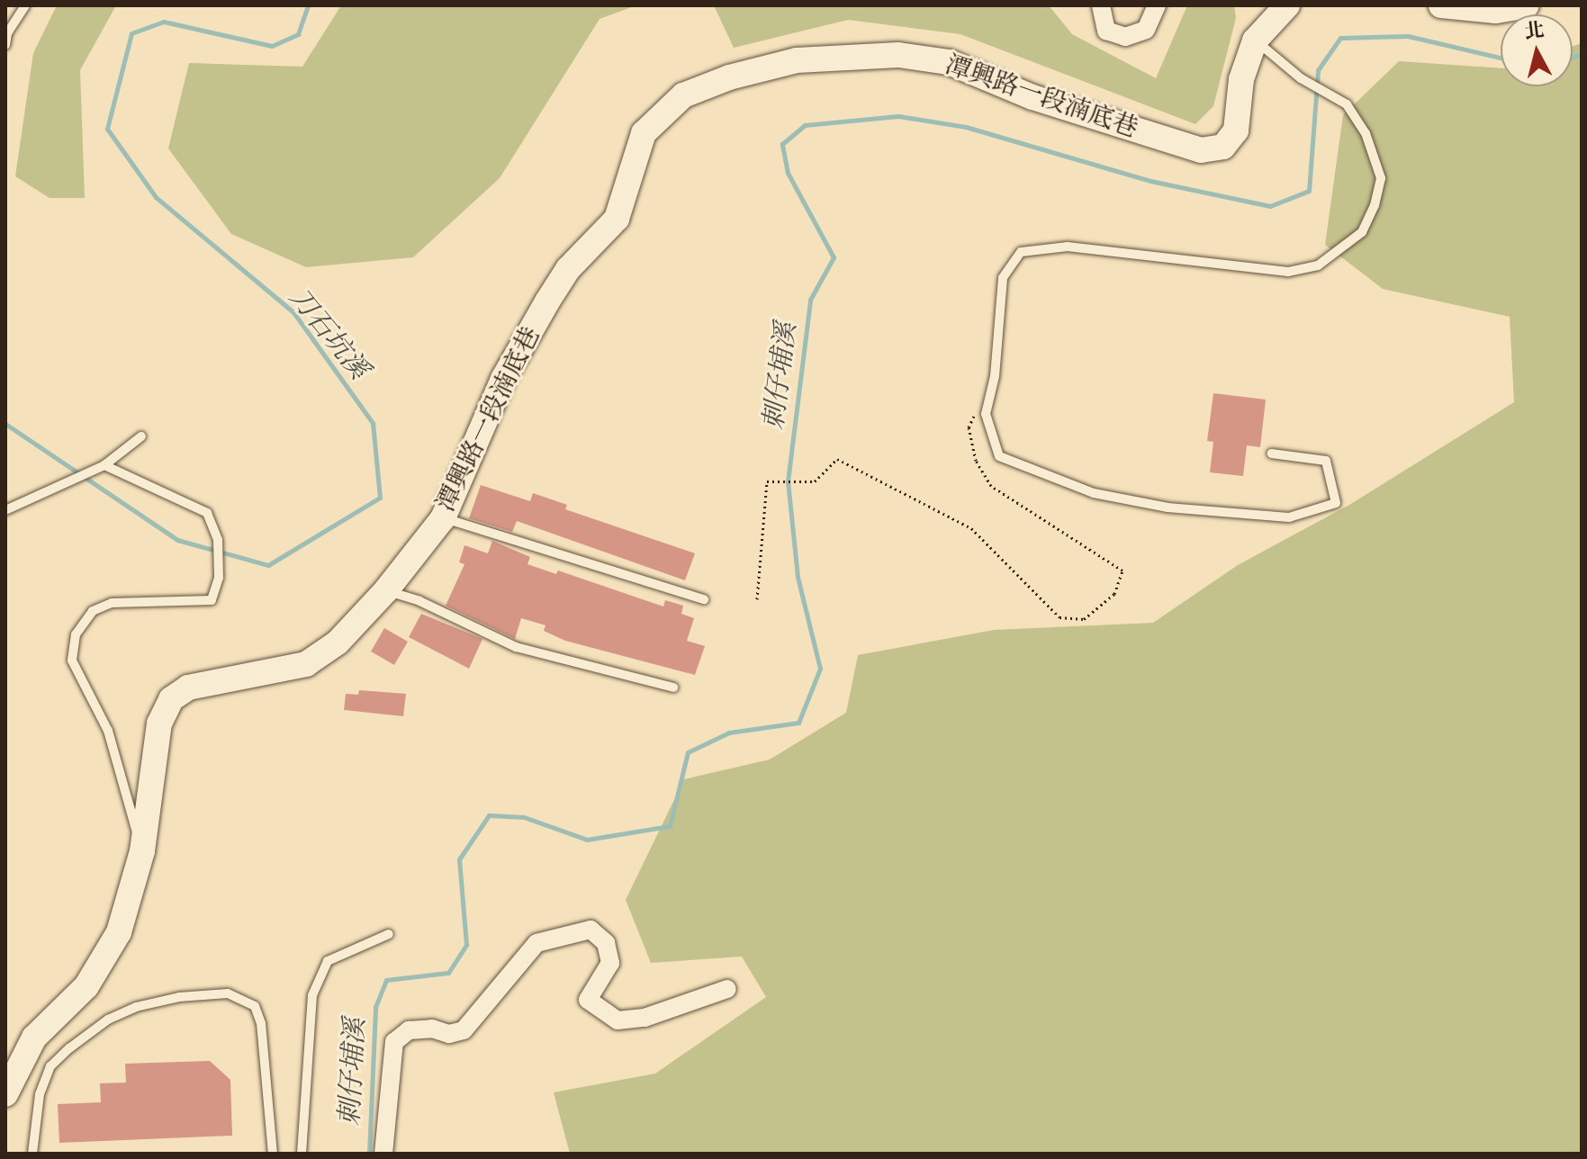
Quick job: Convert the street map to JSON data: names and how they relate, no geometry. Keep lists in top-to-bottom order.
{
  "streets": {
    "street": ["潭興路一段湳底巷"]
  },
  "water": ["刀石坑溪", "刺仔埔溪"],
  "north": "top"
}
